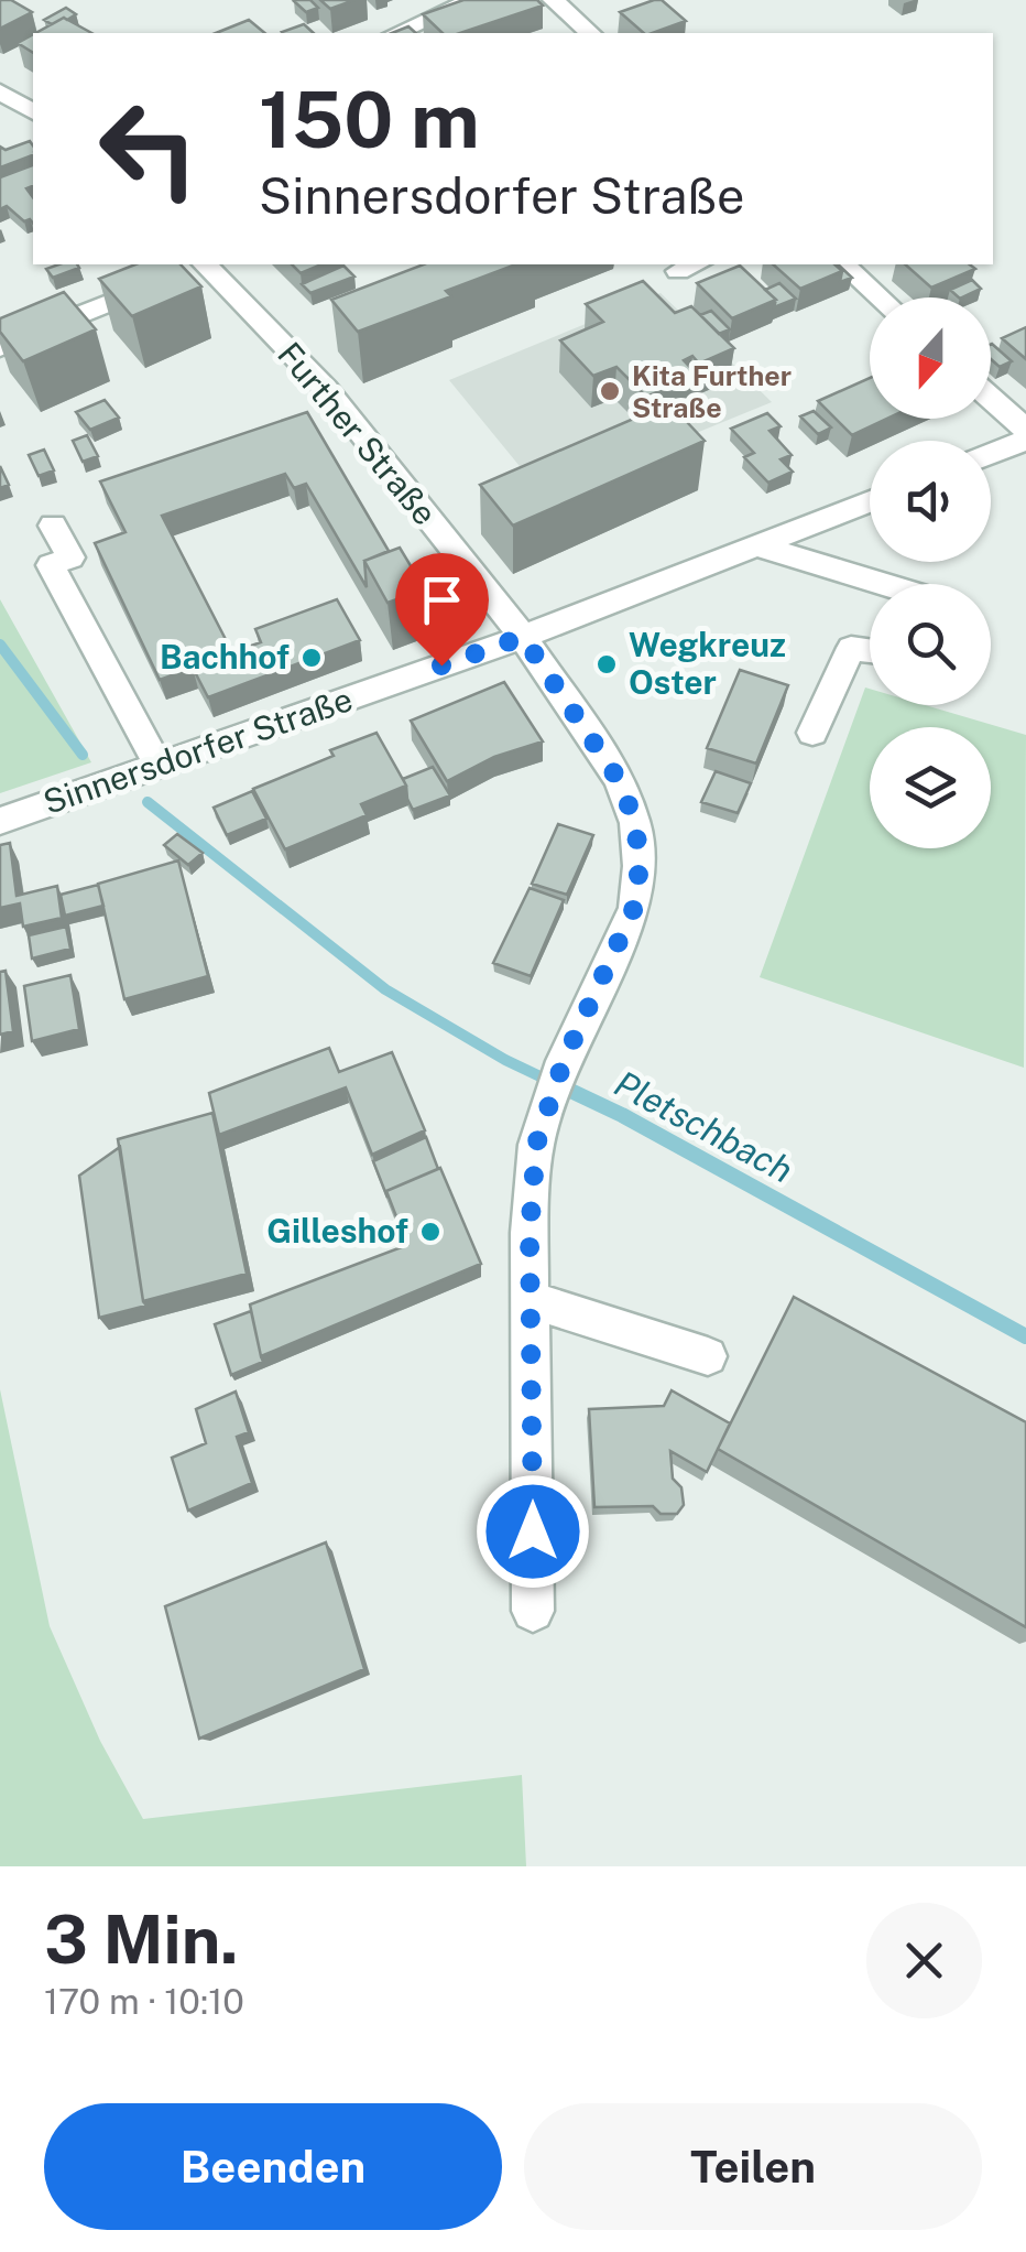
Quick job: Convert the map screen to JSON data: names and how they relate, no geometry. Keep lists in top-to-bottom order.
{
  "streets": {
    "street": ["Further Straße", "Sinnersdorfer Straße"]
  },
  "crossings": [
    ["Further Straße", "Sinnersdorfer Straße"]
  ],
  "water": ["Pletschbach"],
  "places": [
    "Kita Further Straße",
    "Bachhof",
    "Wegkreuz Oster",
    "Gilleshof"
  ],
  "north": "bottom",
  "page": {
    "turn": ["150 m", "Sinnersdorfer Straße"],
    "heading": ["3 Min.", "170 m · 10:10"],
    "buttons": ["Beenden", "Teilen"]
  }
}
